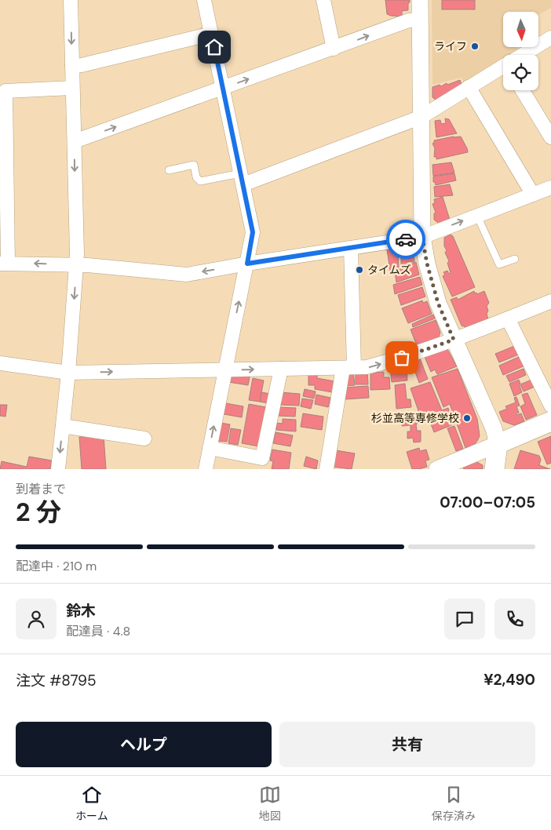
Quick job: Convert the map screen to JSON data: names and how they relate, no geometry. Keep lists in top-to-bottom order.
{
  "places": ["ライフ", "タイムズ", "杉並高等専修学校"],
  "north": "bottom",
  "page": {
    "heading": ["2 分", "到着まで", "07:00–07:05"],
    "panel": [
      "鈴木",
      "配達員 · 4.8",
      "注文 #8795",
      "¥2,490"
    ],
    "bar": "配達中 · 210 m",
    "buttons": ["ヘルプ", "共有"],
    "tabs": ["ホーム", "地図", "保存済み"]
  }
}
